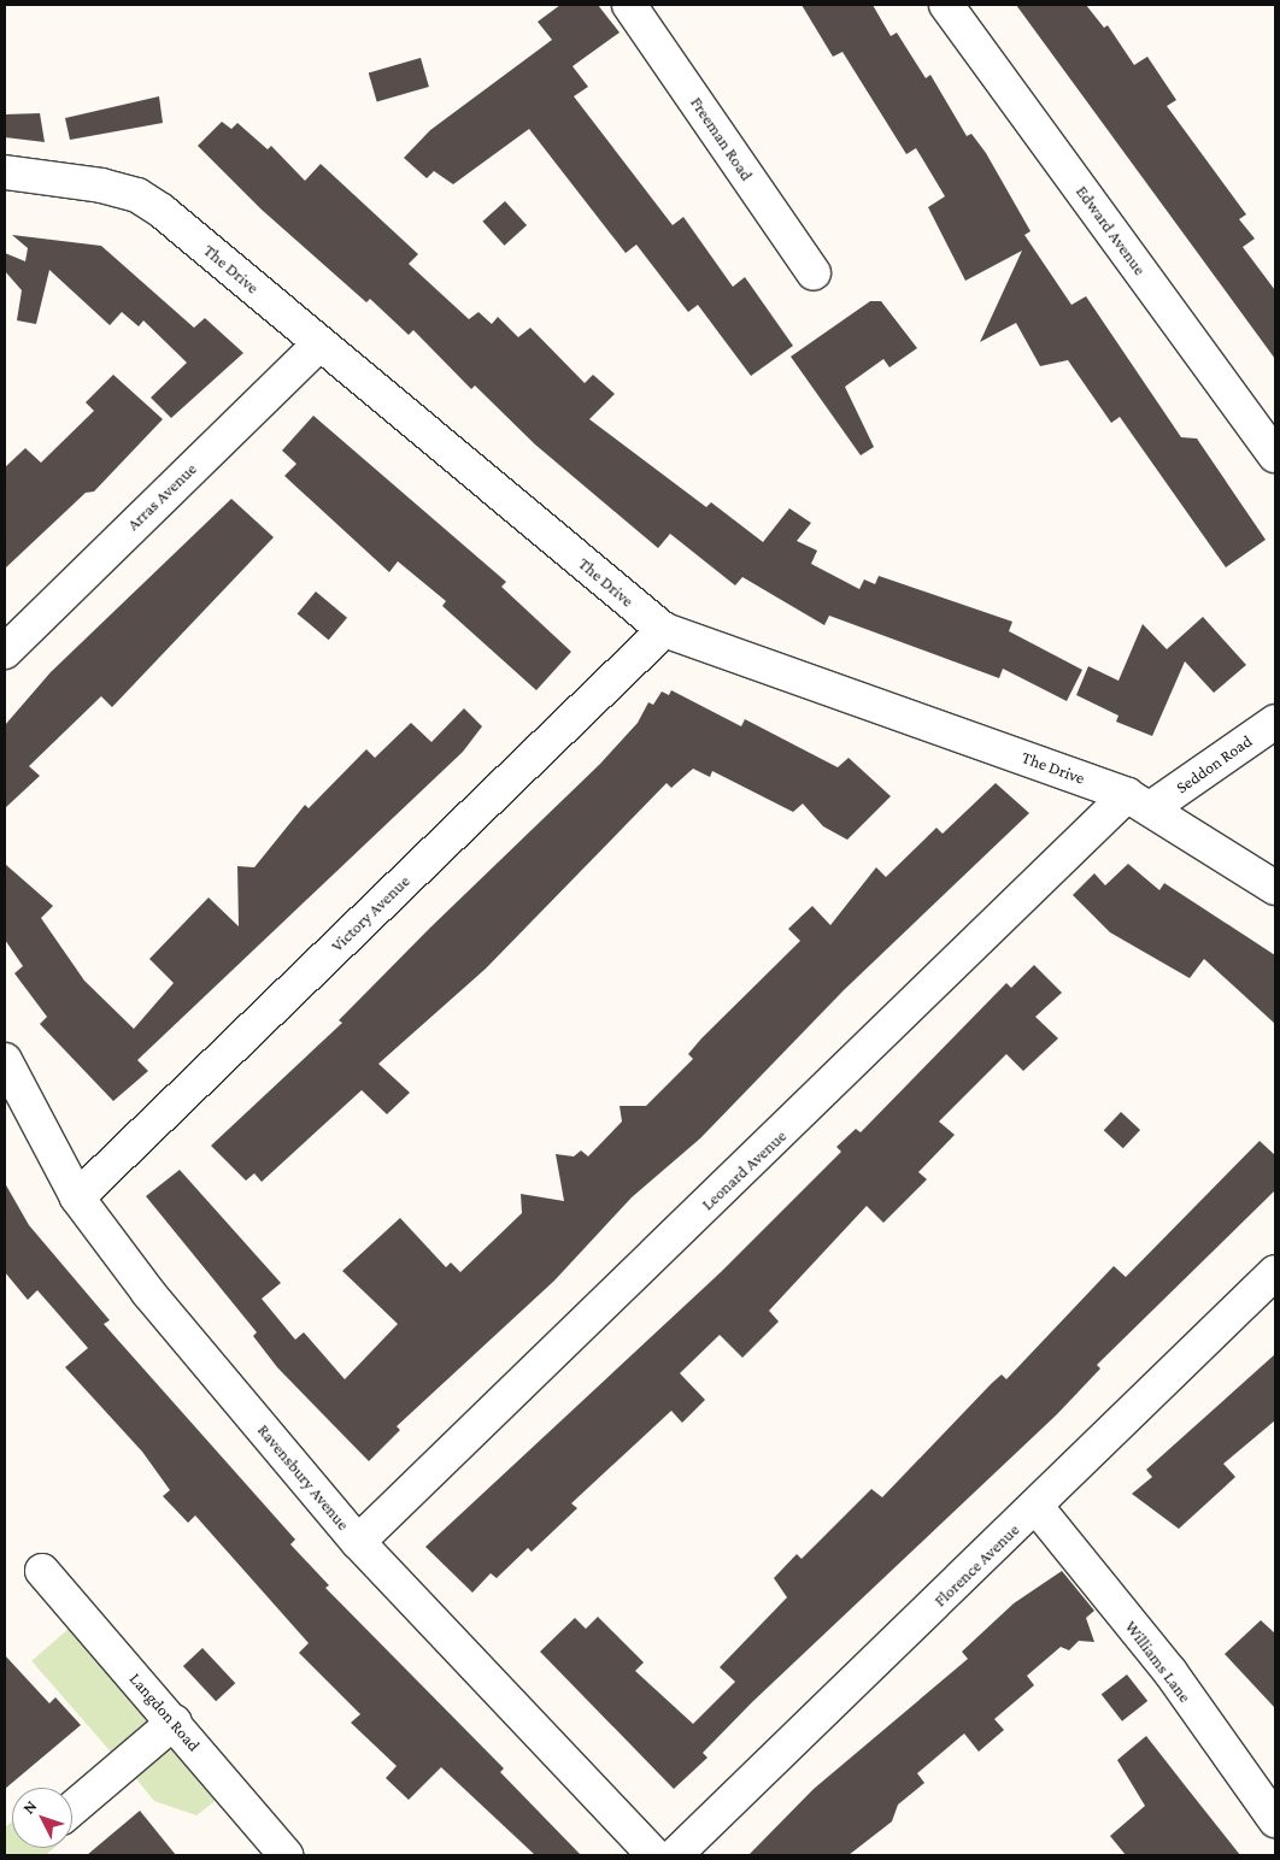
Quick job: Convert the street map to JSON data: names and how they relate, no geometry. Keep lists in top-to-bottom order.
{
  "streets": {
    "street": [
      "Freeman Road",
      "Edward Avenue",
      "The Drive",
      "Arras Avenue",
      "Seddon Road",
      "Victory Avenue",
      "Leonard Avenue",
      "Ravensbury Avenue",
      "Florence Avenue",
      "Williams Lane",
      "Langdon Road"
    ]
  },
  "crossings": [
    ["The Drive", "Arras Avenue"],
    ["The Drive", "Seddon Road"],
    ["The Drive", "Victory Avenue"],
    ["The Drive", "Leonard Avenue"],
    ["Seddon Road", "Leonard Avenue"],
    ["Victory Avenue", "Ravensbury Avenue"],
    ["Leonard Avenue", "Ravensbury Avenue"],
    ["Florence Avenue", "Williams Lane"]
  ],
  "north": "top left"
}
